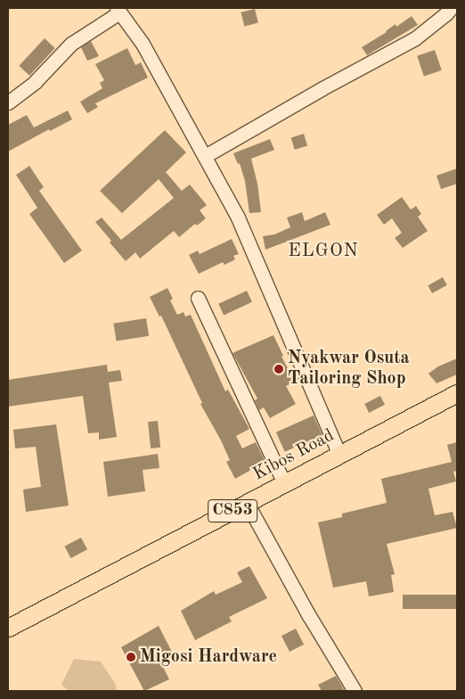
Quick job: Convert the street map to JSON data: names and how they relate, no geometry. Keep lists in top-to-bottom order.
{
  "streets": {
    "main road": ["Kibos Road", "C853"]
  },
  "districts": ["ELGON"],
  "places": ["Nyakwar Osuta Tailoring Shop", "Migosi Hardware"]
}
